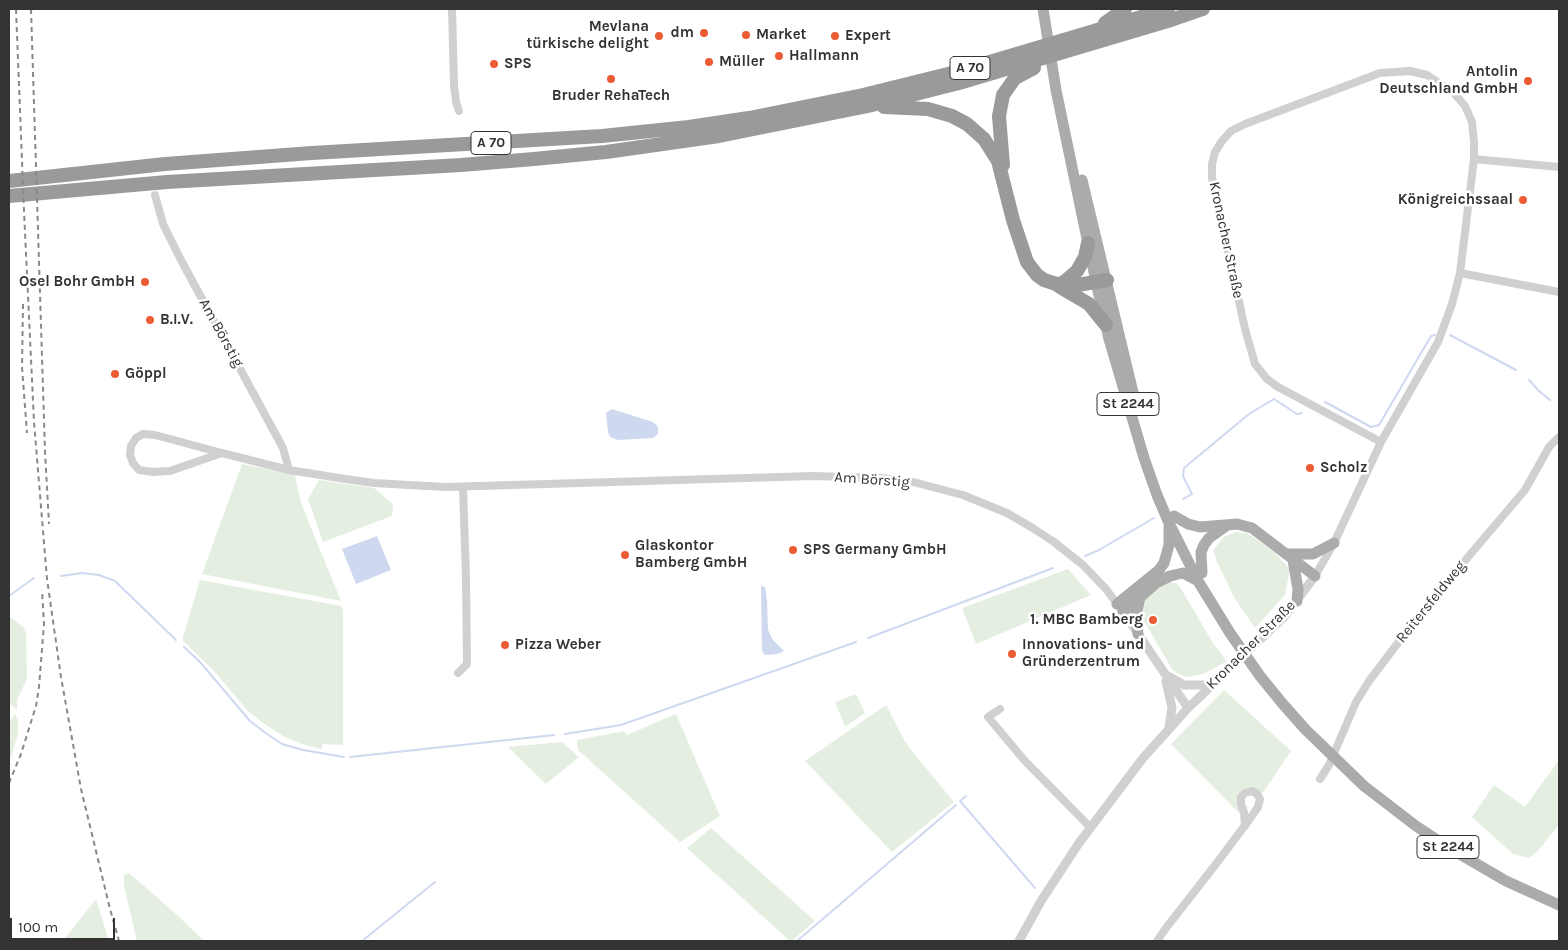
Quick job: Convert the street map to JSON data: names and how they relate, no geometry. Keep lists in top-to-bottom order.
{
  "streets": {
    "highway": ["A 70"],
    "main road": ["St 2244"],
    "street": ["Kronacher Straße", "Am Börstig", "Reitersfeldweg"]
  },
  "crossings": [
    ["Kronacher Straße", "Am Börstig"]
  ],
  "places": [
    "dm",
    "Market",
    "Mevlana türkische delight",
    "Expert",
    "Hallmann",
    "Müller",
    "SPS",
    "Bruder RehaTech",
    "Antolin Deutschland GmbH",
    "Königreichssaal",
    "Osel Bohr GmbH",
    "B.I.V.",
    "Göppl",
    "Scholz",
    "SPS Germany GmbH",
    "Glaskontor Bamberg GmbH",
    "1. MBC Bamberg",
    "Pizza Weber",
    "Innovations- und Gründerzentrum"
  ],
  "scale_bar": "100 m"
}
